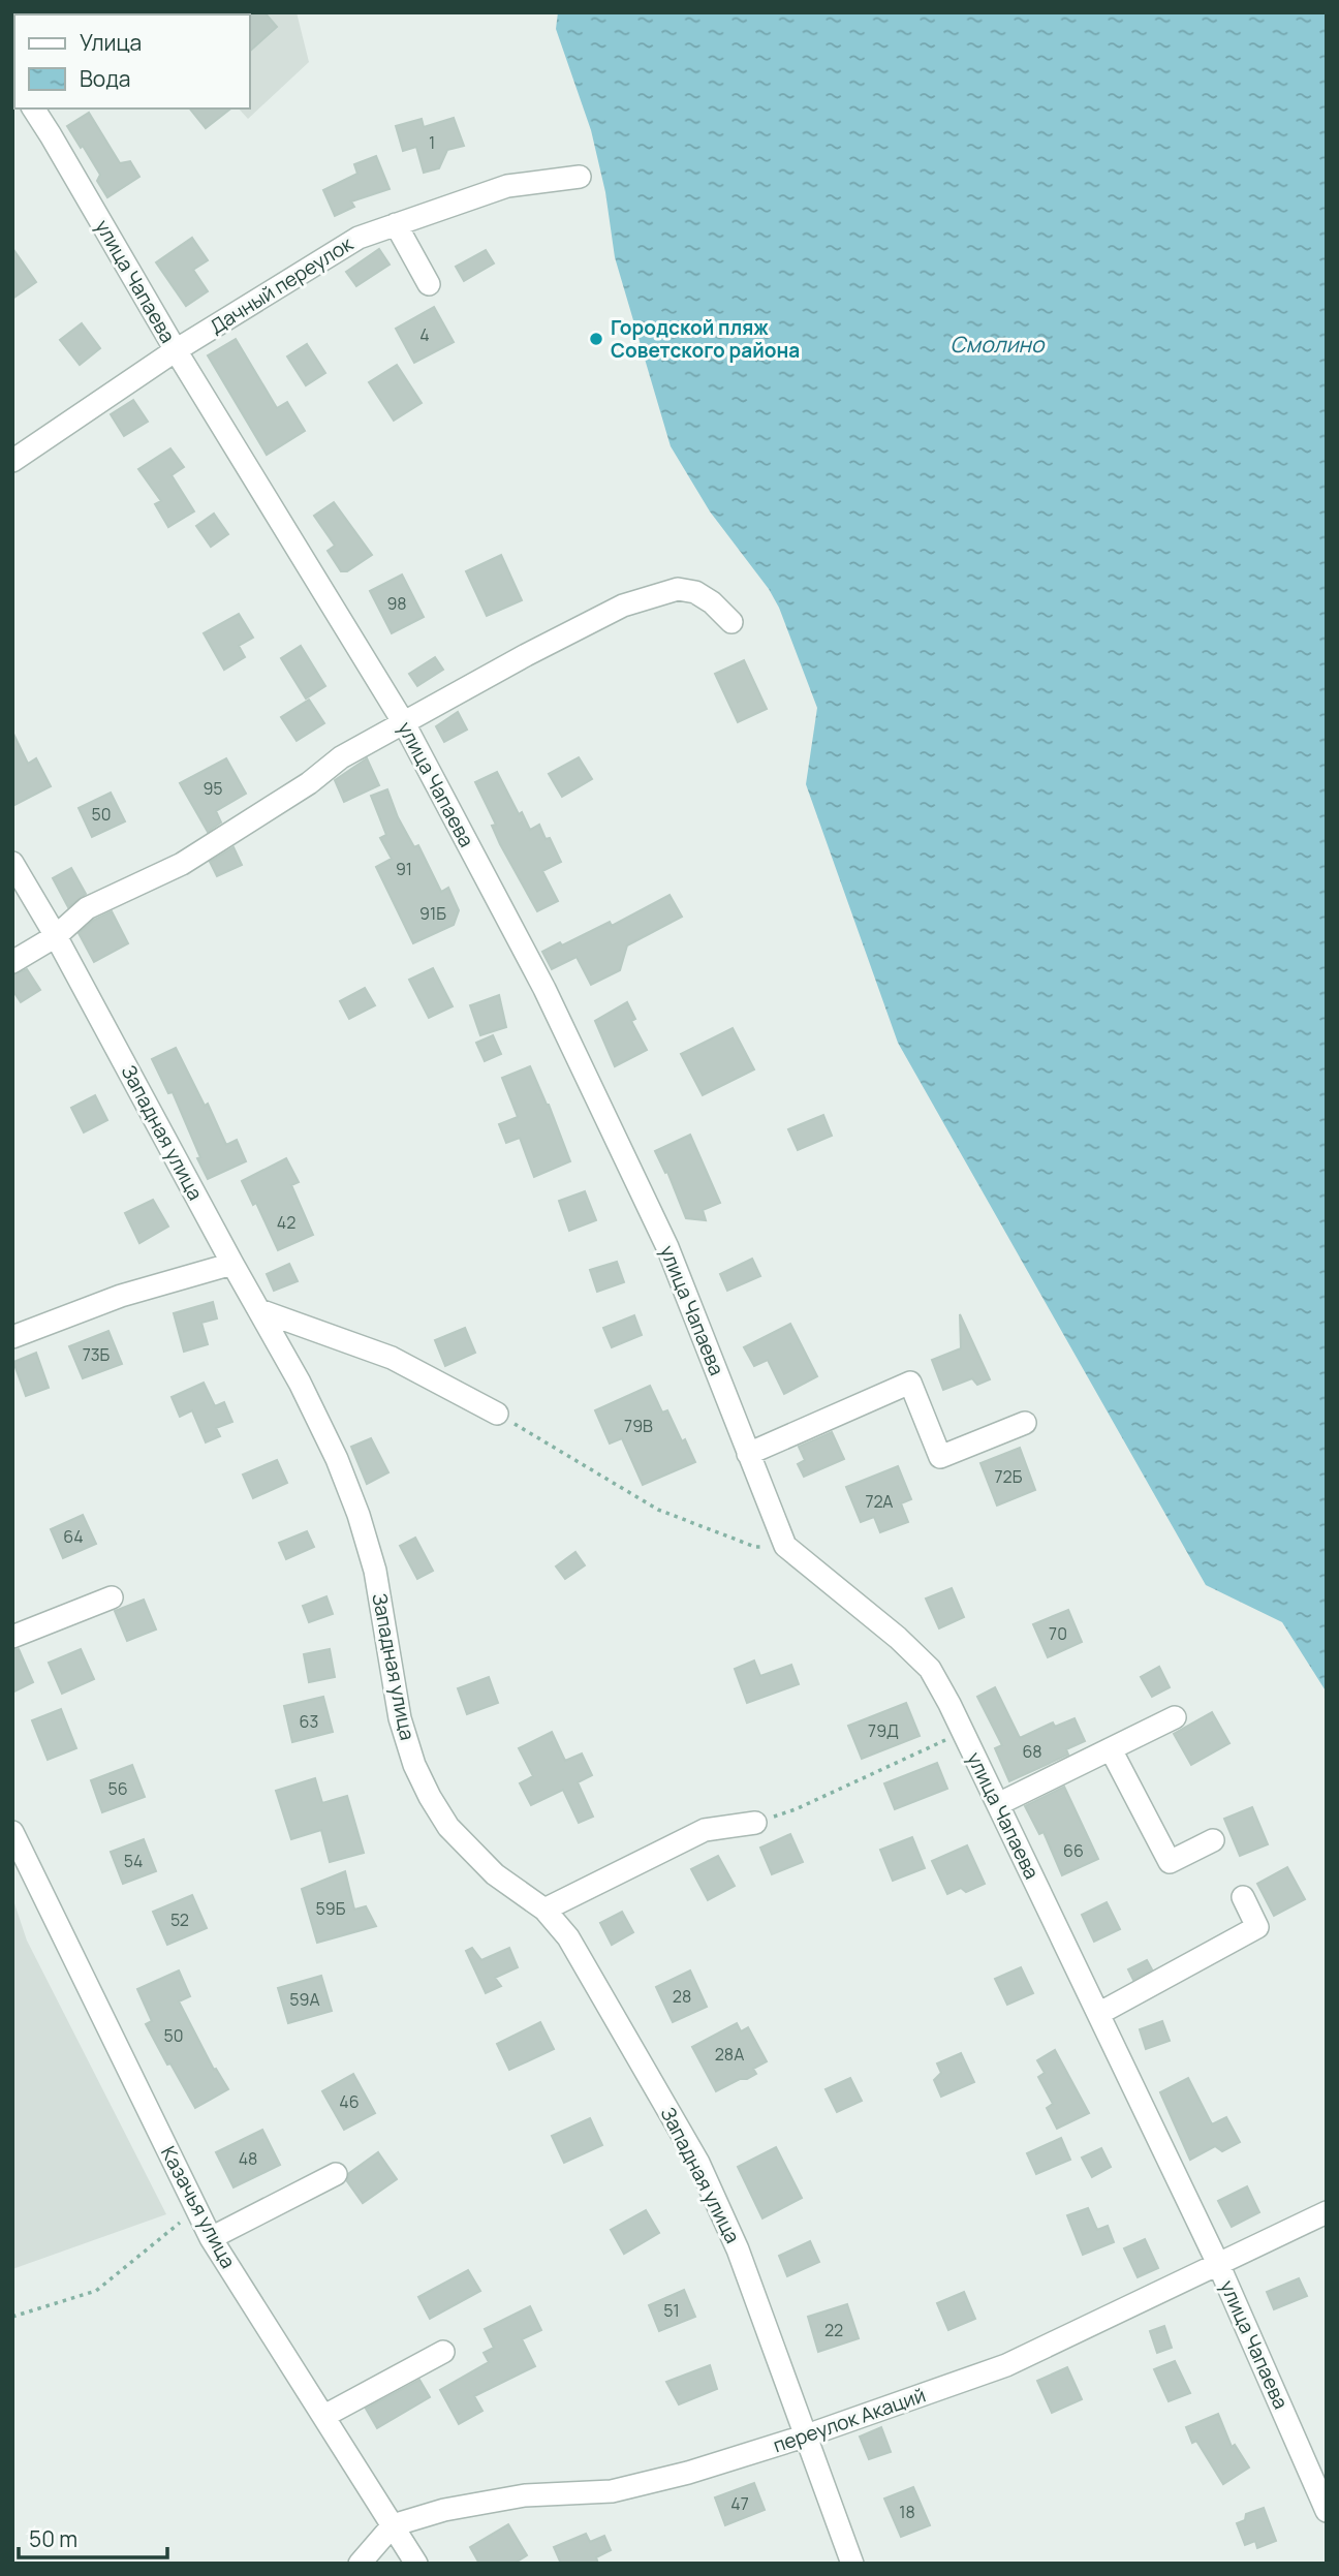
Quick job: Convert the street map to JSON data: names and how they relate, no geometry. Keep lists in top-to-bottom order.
{
  "streets": {
    "street": [
      "улица Чапаева",
      "Дачный переулок",
      "Западная улица",
      "Казачья улица",
      "переулок Акаций"
    ]
  },
  "crossings": [
    ["улица Чапаева", "Дачный переулок"],
    ["улица Чапаева", "переулок Акаций"],
    ["Западная улица", "переулок Акаций"],
    ["Казачья улица", "переулок Акаций"]
  ],
  "water": ["Смолино"],
  "places": ["Городской пляж Советского района"],
  "house_numbers": [
    "1",
    "4",
    "98",
    "95",
    "50",
    "91",
    "91Б",
    "42",
    "73Б",
    "79В",
    "72Б",
    "72А",
    "64",
    "70",
    "63",
    "79Д",
    "68",
    "56",
    "66",
    "54",
    "59Б",
    "52",
    "28",
    "59А",
    "50",
    "28А",
    "46",
    "48",
    "51",
    "22",
    "47",
    "18"
  ],
  "legend": ["Улица", "Вода"],
  "scale_bar": "50 m"
}
